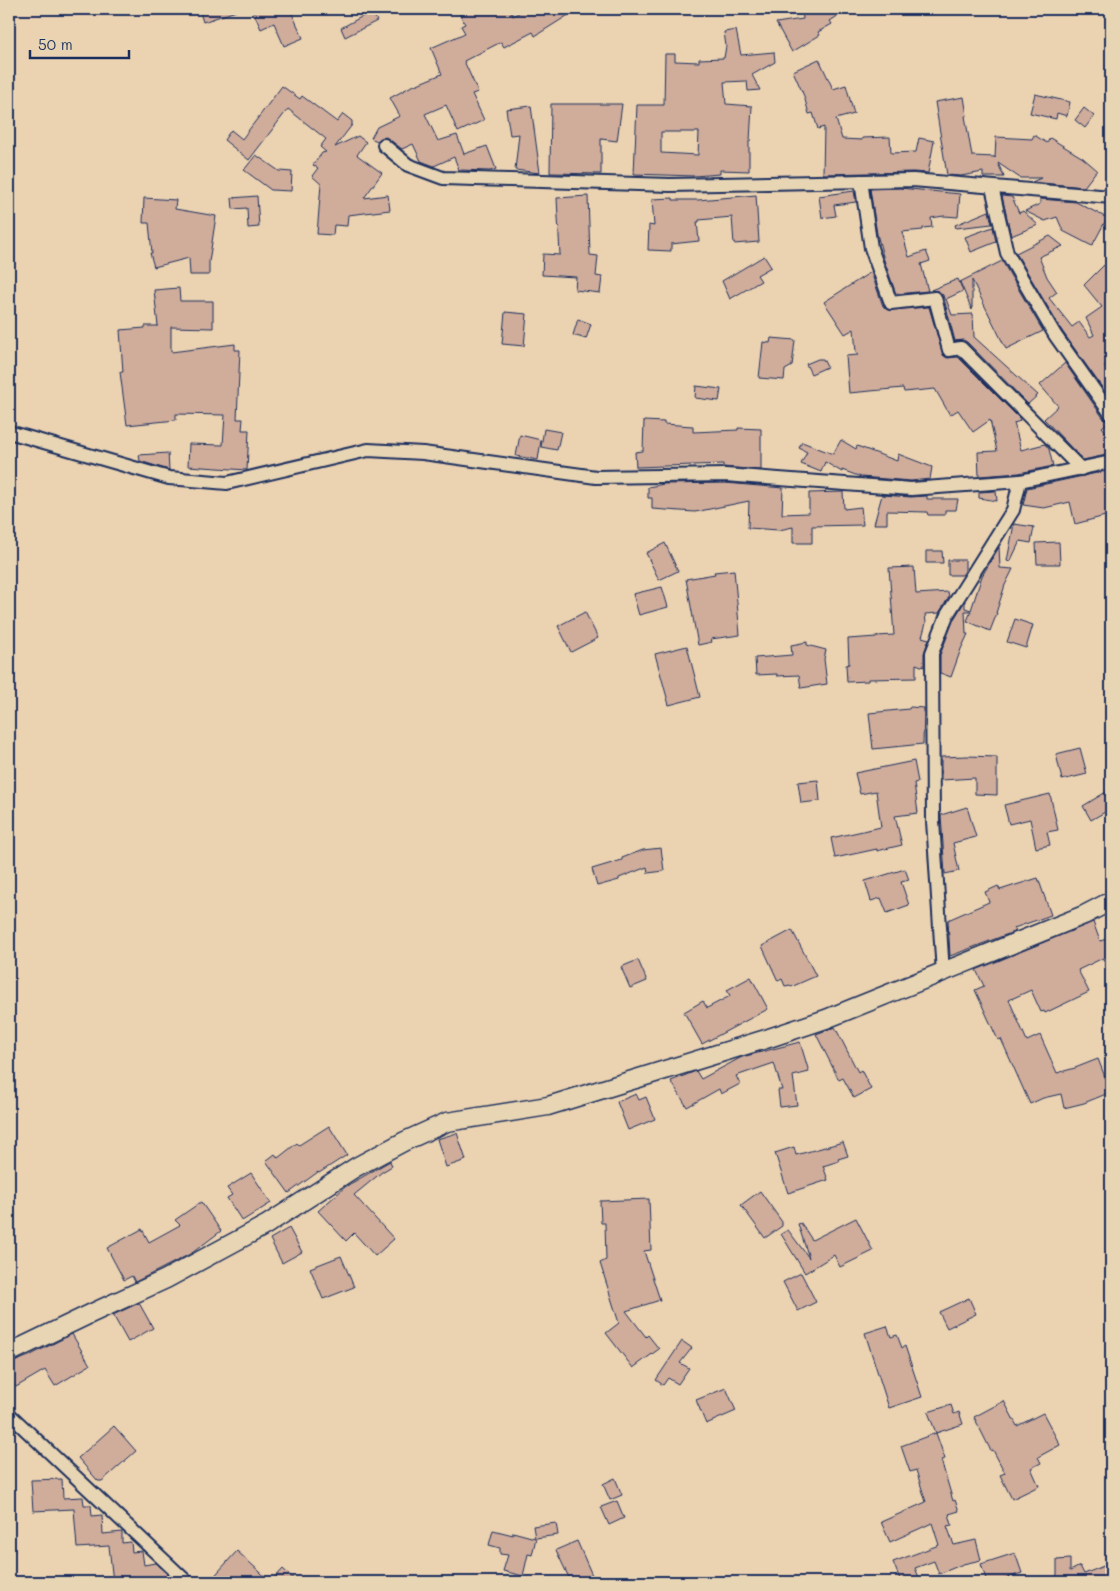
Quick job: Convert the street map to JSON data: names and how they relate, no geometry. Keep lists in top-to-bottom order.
{
  "scale_bar": "50 m"
}
